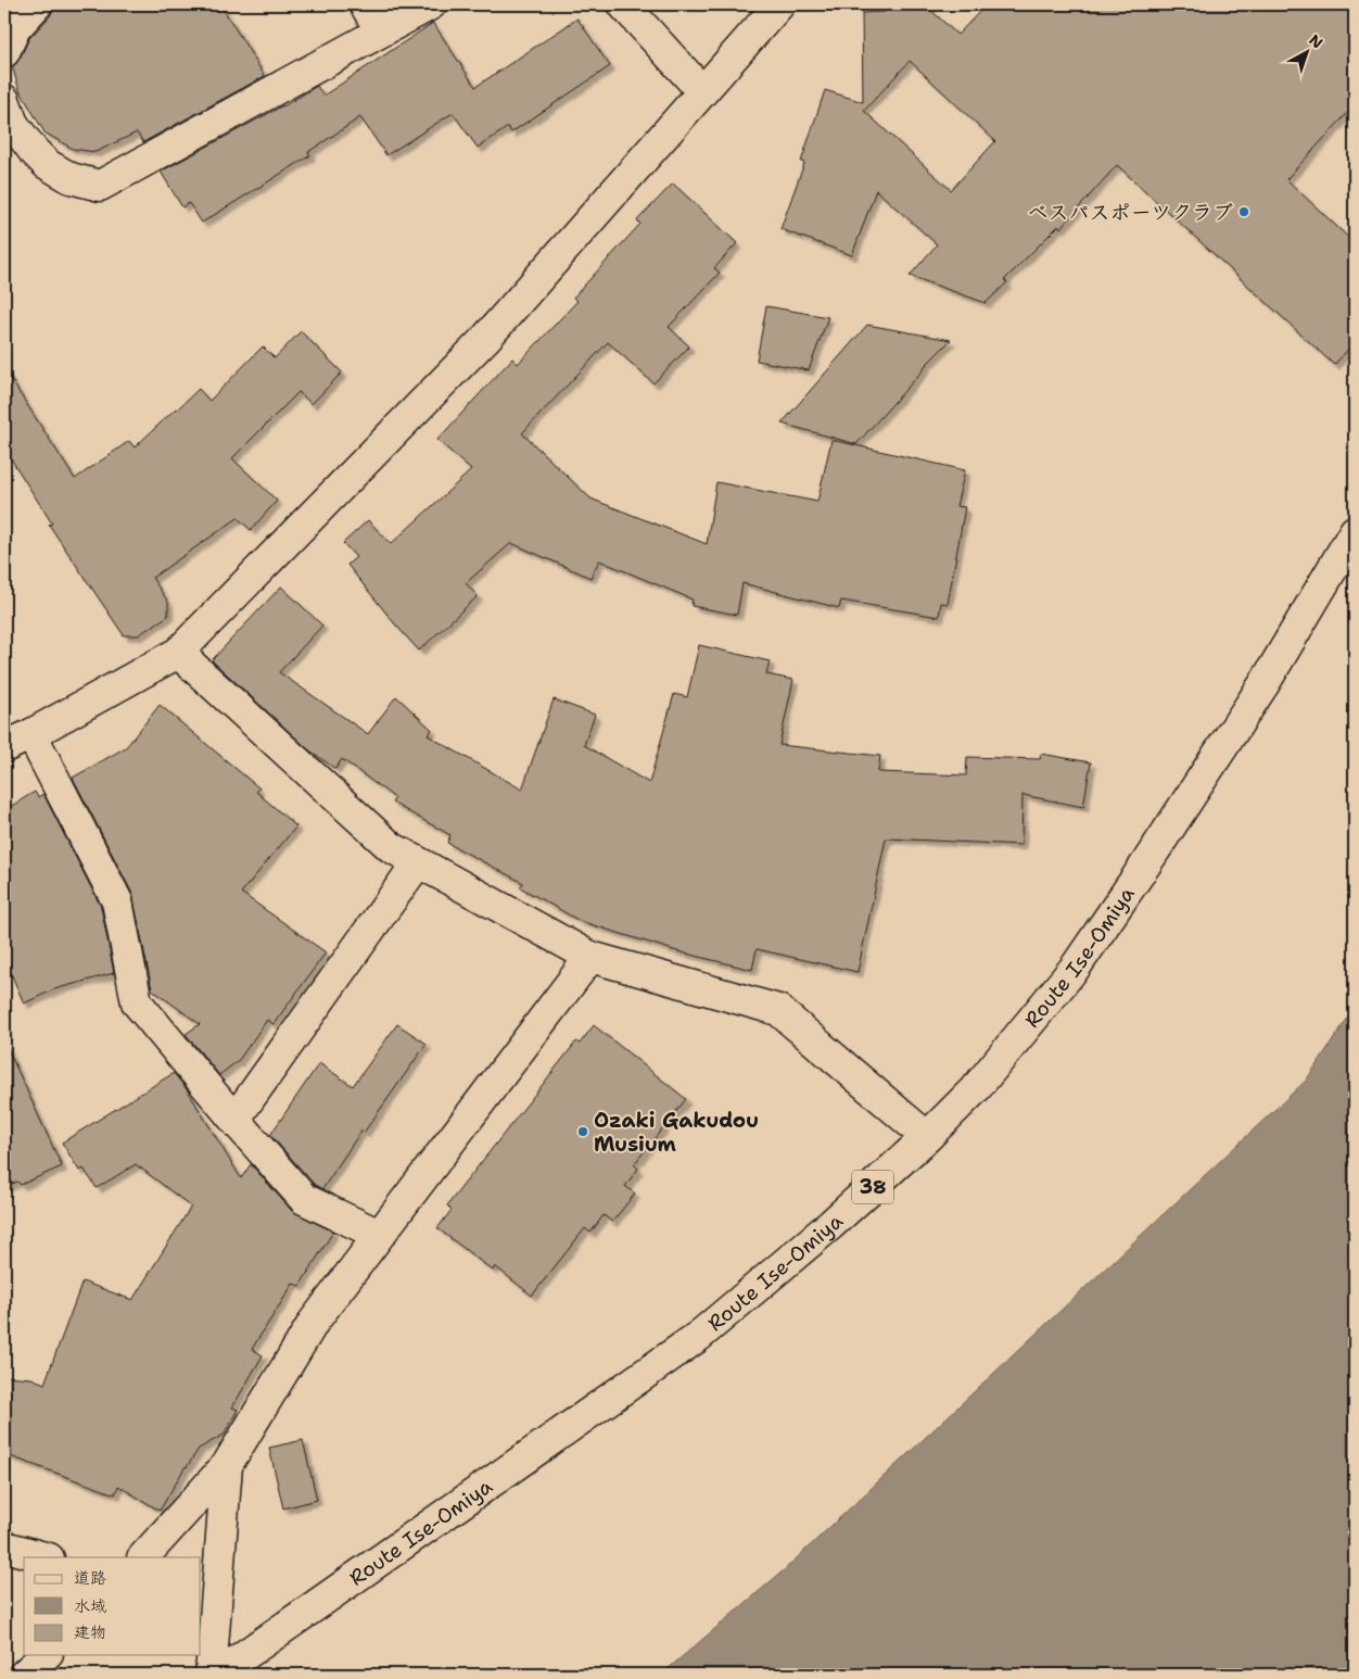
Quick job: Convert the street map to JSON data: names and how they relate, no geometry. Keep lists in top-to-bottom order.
{
  "streets": {
    "street": ["Route Ise-Omiya", "38"]
  },
  "places": ["ベスパスポーツクラブ", "Ozaki Gakudou Musium"],
  "legend": ["道路", "水域", "建物"],
  "north": "top right"
}
